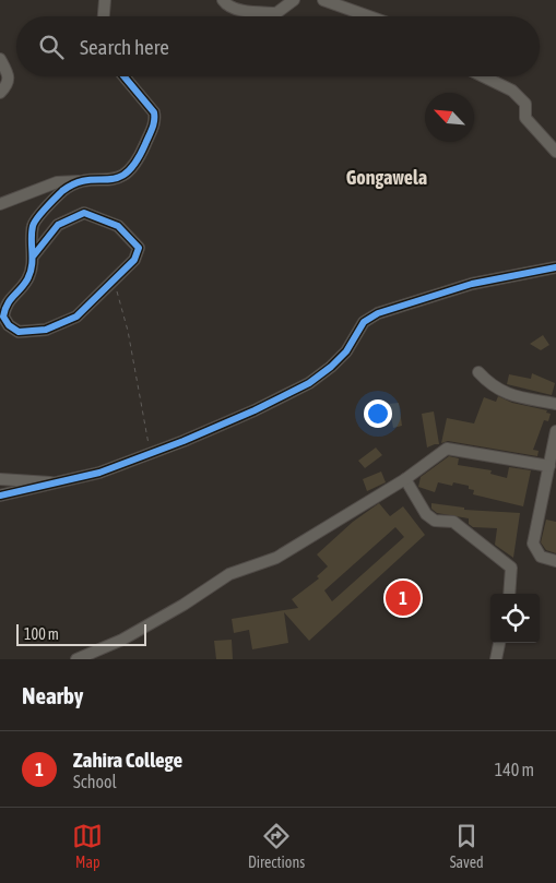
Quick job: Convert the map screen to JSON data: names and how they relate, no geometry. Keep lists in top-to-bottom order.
{
  "districts": ["Gongawela"],
  "scale_bar": "100 m",
  "north": "top left",
  "page": {
    "search": "Search here",
    "pins": "1",
    "scale": "100 m",
    "heading": "Nearby",
    "list": [
      {
        "mark": "1",
        "name": "Zahira College",
        "note": "School",
        "value": "140 m"
      }
    ],
    "nav": ["Map", "Directions", "Saved"]
  }
}
